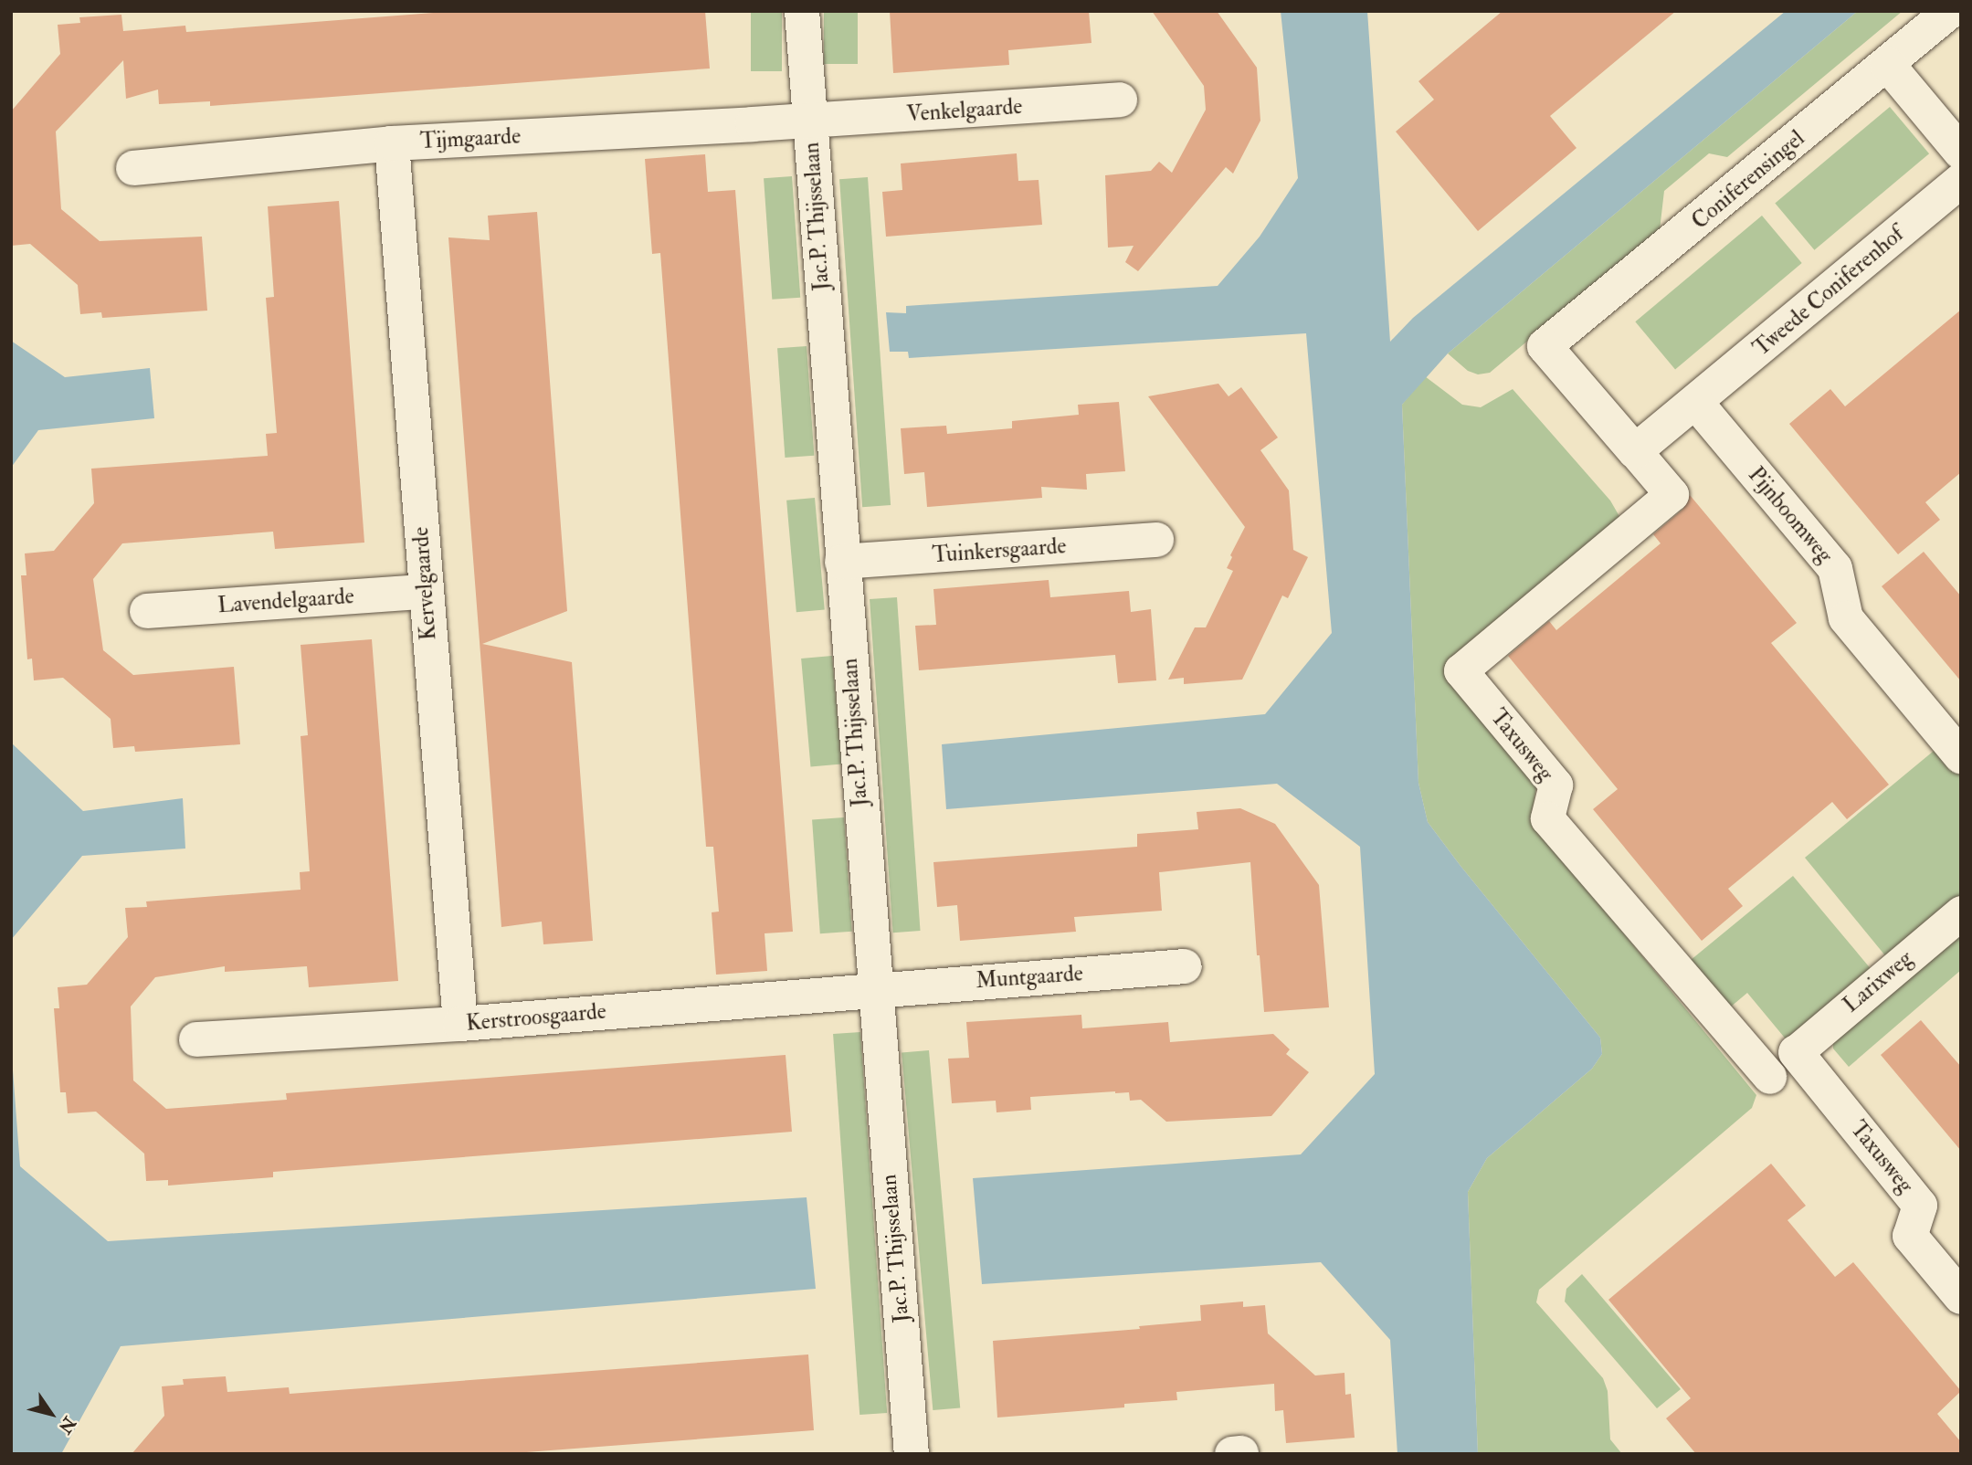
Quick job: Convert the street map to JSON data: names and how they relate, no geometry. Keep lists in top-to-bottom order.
{
  "streets": {
    "street": [
      "Venkelgaarde",
      "Tijmgaarde",
      "Coniferensingel",
      "Jac.P. Thijsselaan",
      "Tweede Coniferenhof",
      "Pijnboomweg",
      "Tuinkersgaarde",
      "Kervelgaarde",
      "Lavendelgaarde",
      "Taxusweg",
      "Muntgaarde",
      "Larixweg",
      "Kerstroosgaarde"
    ]
  },
  "crossings": [
    ["Venkelgaarde", "Tijmgaarde"],
    ["Venkelgaarde", "Jac.P. Thijsselaan"],
    ["Tijmgaarde", "Jac.P. Thijsselaan"],
    ["Tijmgaarde", "Kervelgaarde"],
    ["Coniferensingel", "Tweede Coniferenhof"],
    ["Coniferensingel", "Taxusweg"],
    ["Jac.P. Thijsselaan", "Tuinkersgaarde"],
    ["Jac.P. Thijsselaan", "Muntgaarde"],
    ["Jac.P. Thijsselaan", "Kerstroosgaarde"],
    ["Tweede Coniferenhof", "Pijnboomweg"],
    ["Tweede Coniferenhof", "Taxusweg"],
    ["Kervelgaarde", "Lavendelgaarde"],
    ["Kervelgaarde", "Kerstroosgaarde"],
    ["Taxusweg", "Larixweg"],
    ["Muntgaarde", "Kerstroosgaarde"]
  ],
  "north": "bottom right"
}
